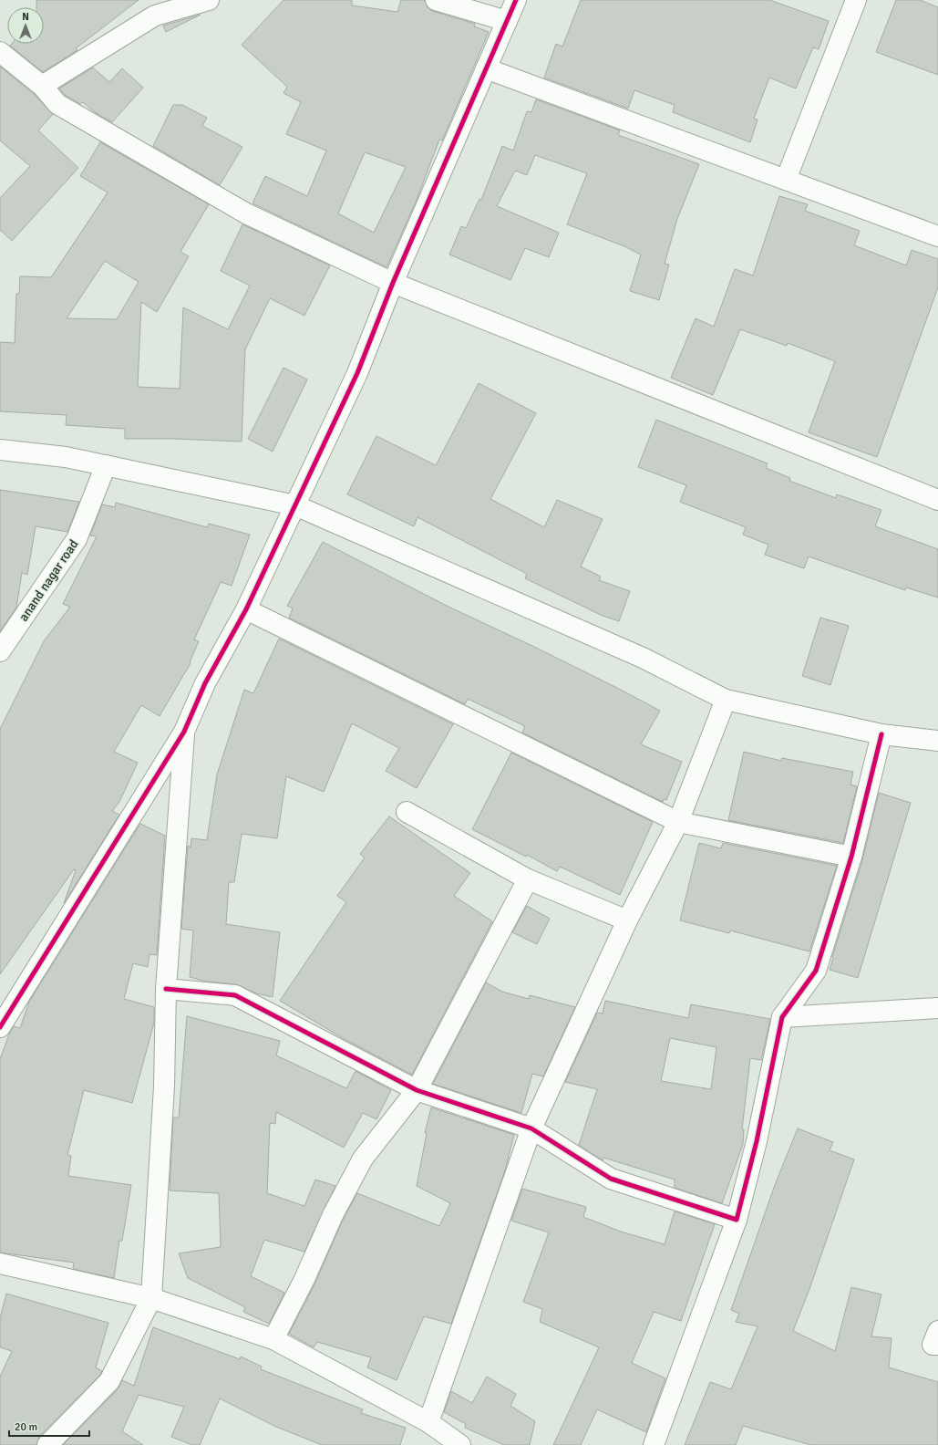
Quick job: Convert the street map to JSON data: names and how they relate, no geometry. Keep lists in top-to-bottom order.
{
  "streets": {
    "street": ["anand nagar road"]
  },
  "scale_bar": "20 m",
  "north": "top"
}
